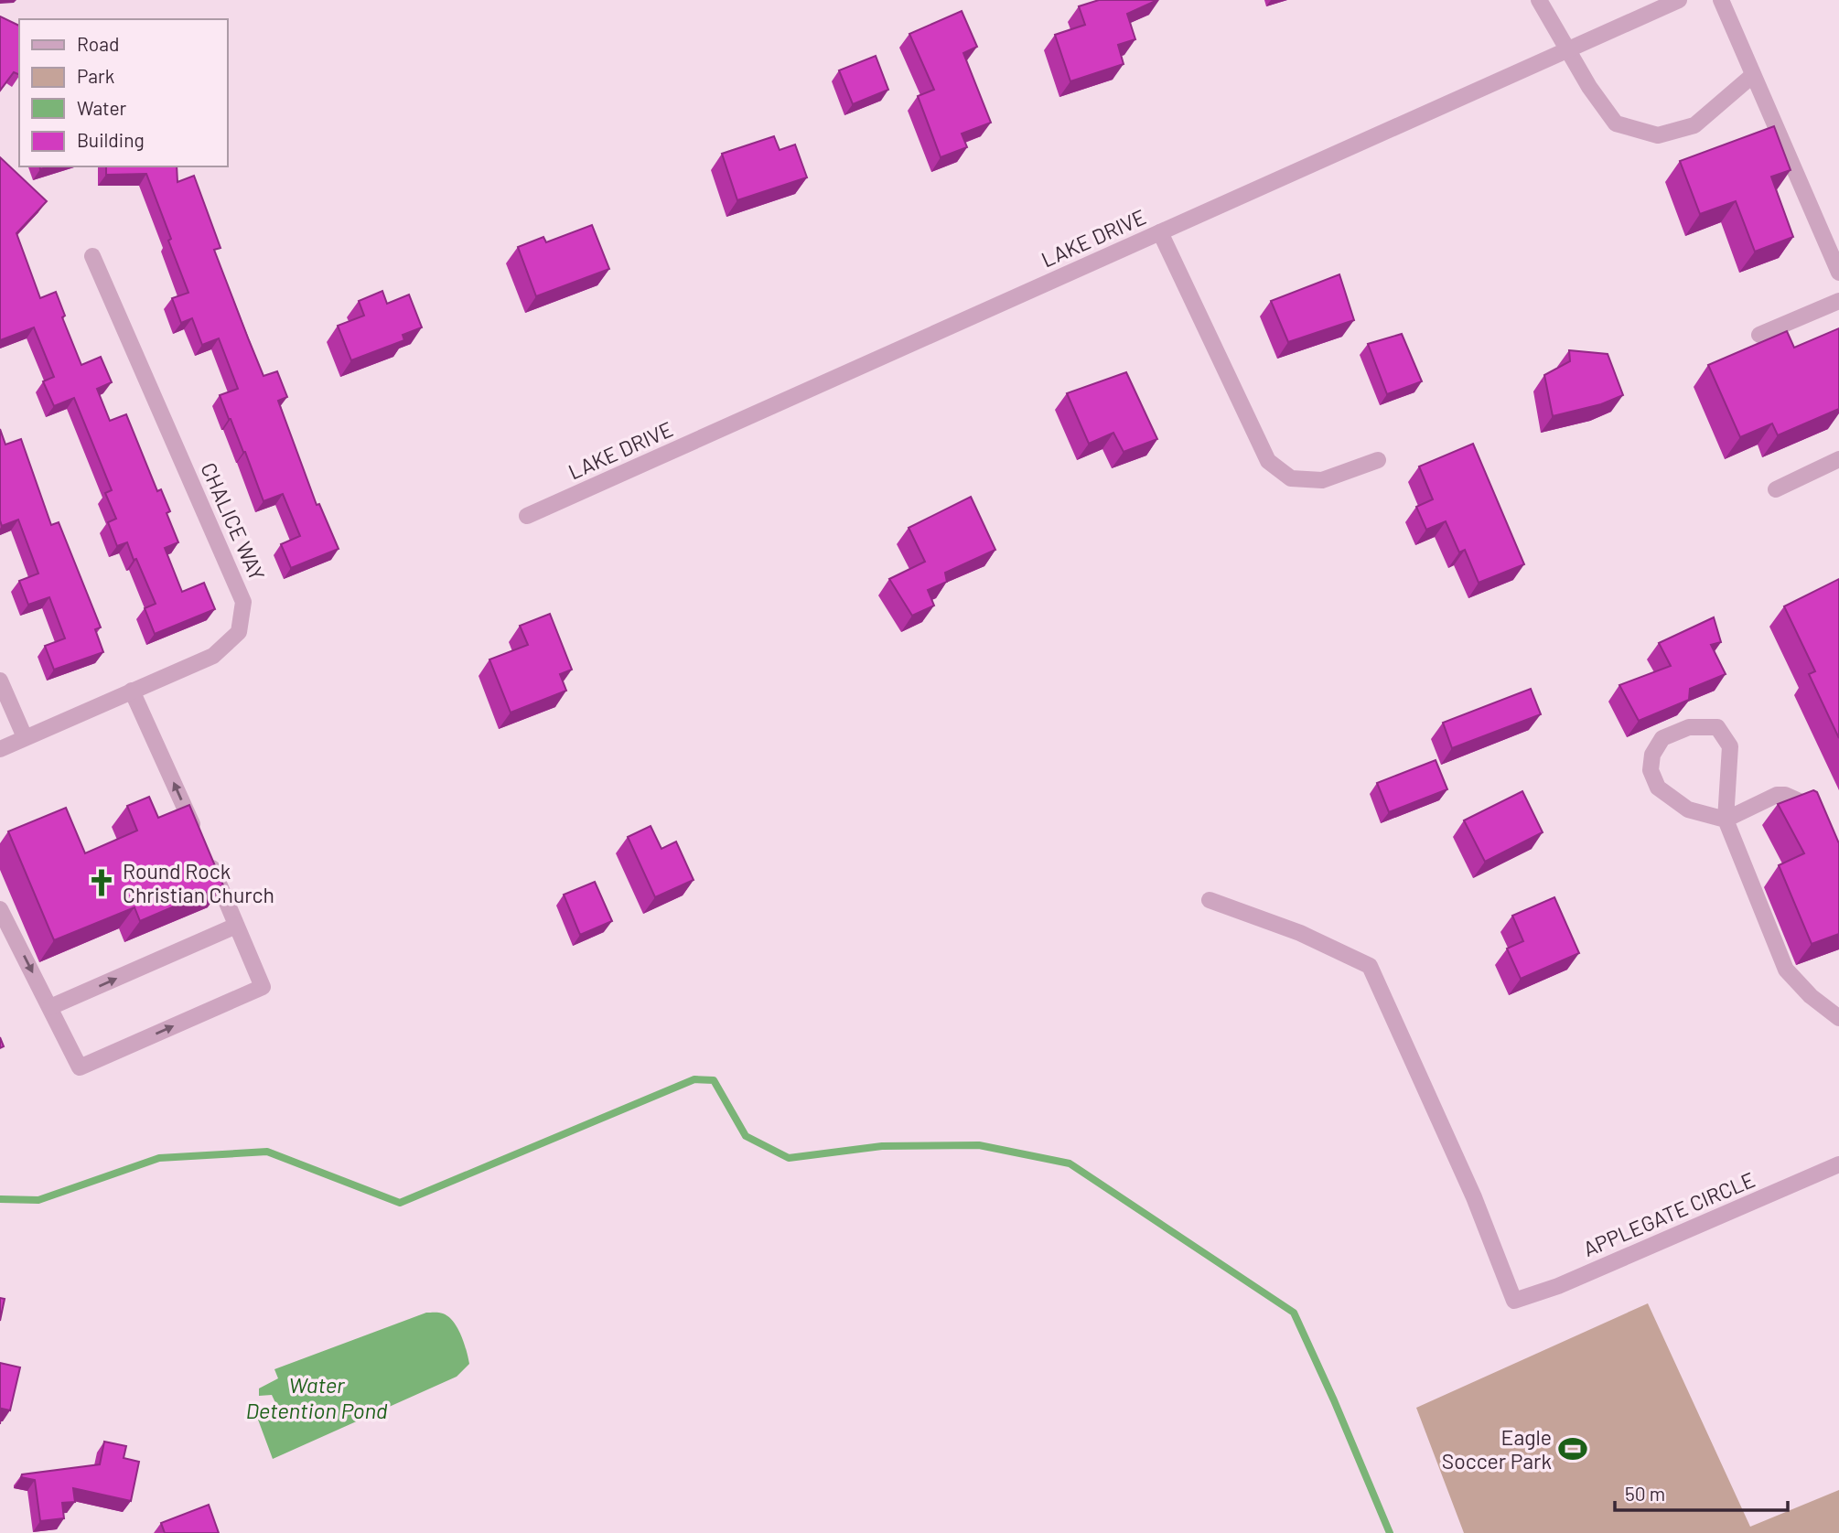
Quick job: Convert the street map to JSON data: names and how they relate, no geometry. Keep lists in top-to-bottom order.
{
  "streets": {
    "street": ["LAKE DRIVE", "CHALICE WAY", "APPLEGATE CIRCLE"]
  },
  "water": ["Water Detention Pond"],
  "places": {
    "church": ["Round Rock Christian Church"],
    "sports": ["Eagle Soccer Park"]
  },
  "legend": [
    "Road",
    "Park",
    "Water",
    "Building"
  ],
  "scale_bar": "50 m"
}
